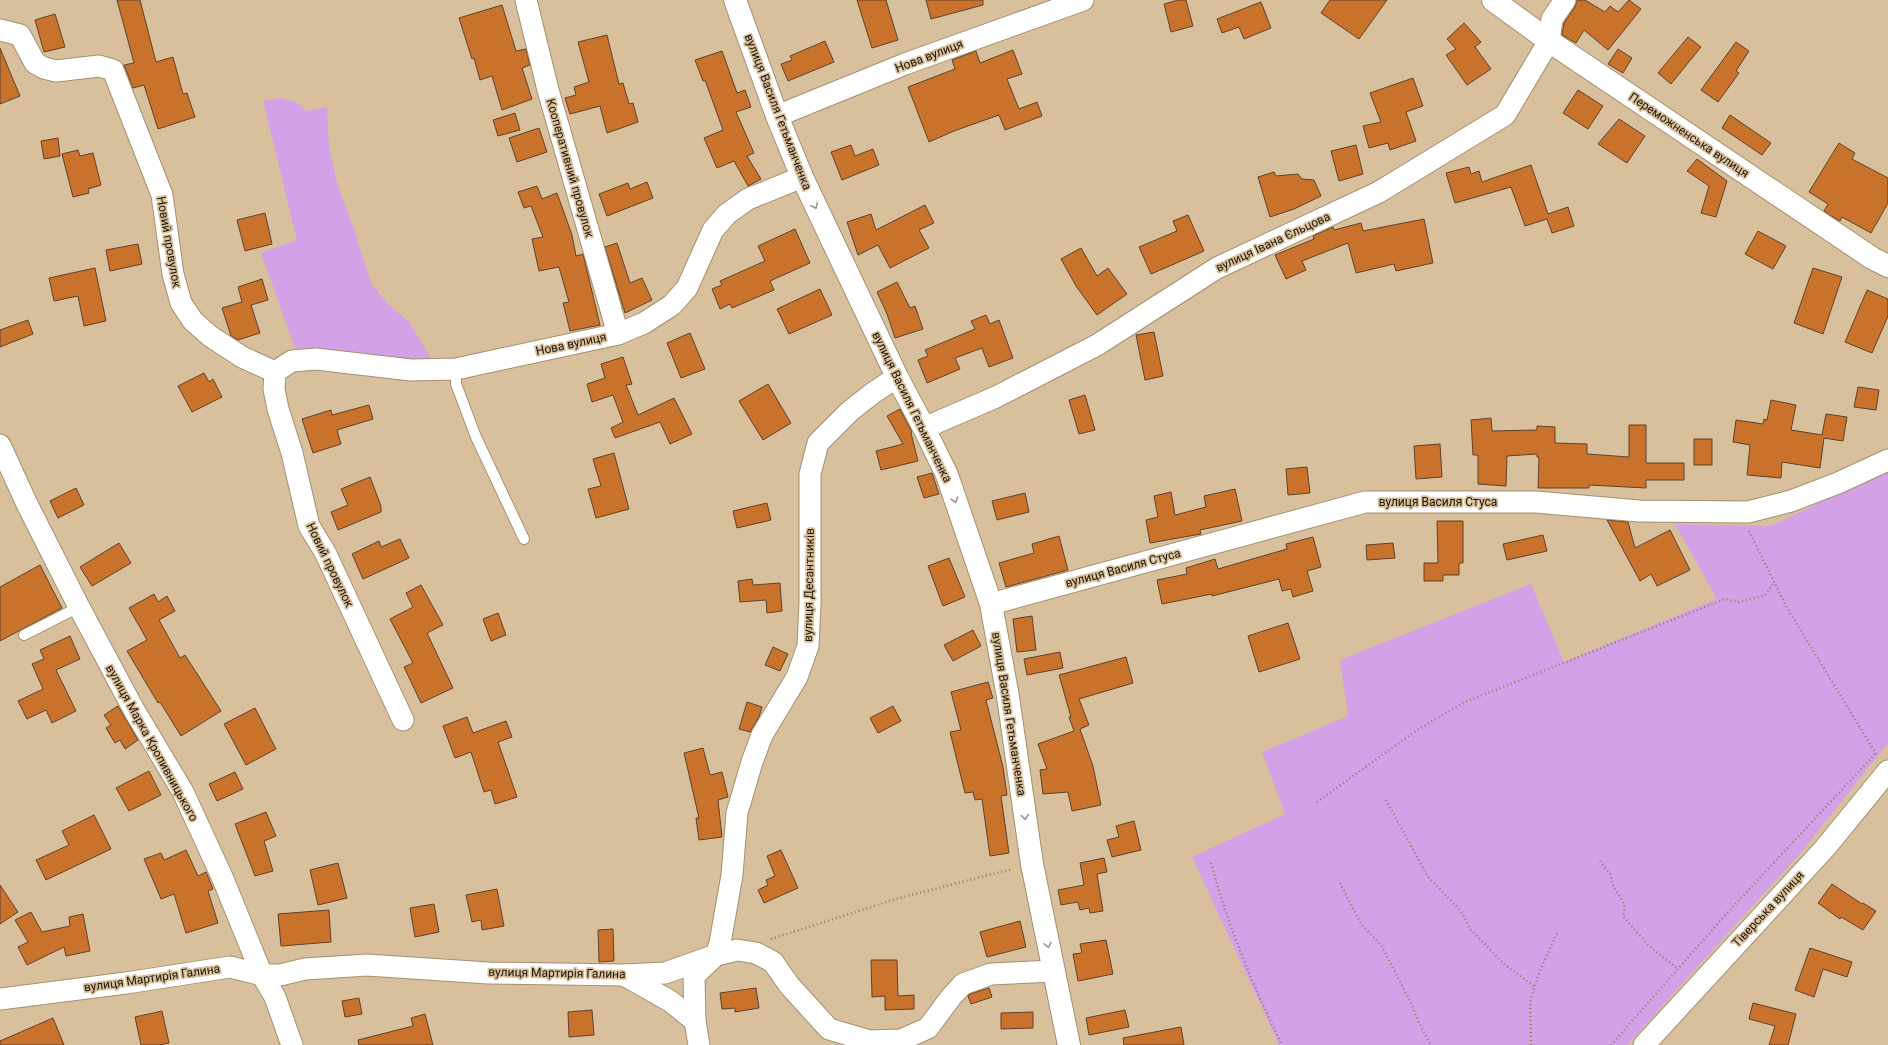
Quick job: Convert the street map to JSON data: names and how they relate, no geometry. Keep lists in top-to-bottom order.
{
  "streets": {
    "street": [
      "Нова вулиця",
      "вулиця Василя Гетьманченка",
      "Переможненська вулиця",
      "Кооперативний провулок",
      "Новий провулок",
      "вулиця Івана Єльцова",
      "вулиця Василя Стуса",
      "вулиця Десантників",
      "вулиця Марка Кропивницького",
      "Тіверська вулиця",
      "вулиця Мартирія Галина"
    ]
  },
  "crossings": [
    ["Нова вулиця", "вулиця Василя Гетьманченка"],
    ["Нова вулиця", "Кооперативний провулок"],
    ["Нова вулиця", "Новий провулок"],
    ["вулиця Василя Гетьманченка", "вулиця Івана Єльцова"],
    ["вулиця Василя Гетьманченка", "вулиця Василя Стуса"],
    ["вулиця Василя Гетьманченка", "вулиця Десантників"],
    ["вулиця Василя Гетьманченка", "вулиця Мартирія Галина"],
    ["Переможненська вулиця", "вулиця Івана Єльцова"],
    ["вулиця Десантників", "вулиця Мартирія Галина"],
    ["вулиця Марка Кропивницького", "вулиця Мартирія Галина"]
  ],
  "one_way": ["вулиця Василя Гетьманченка"]
}
